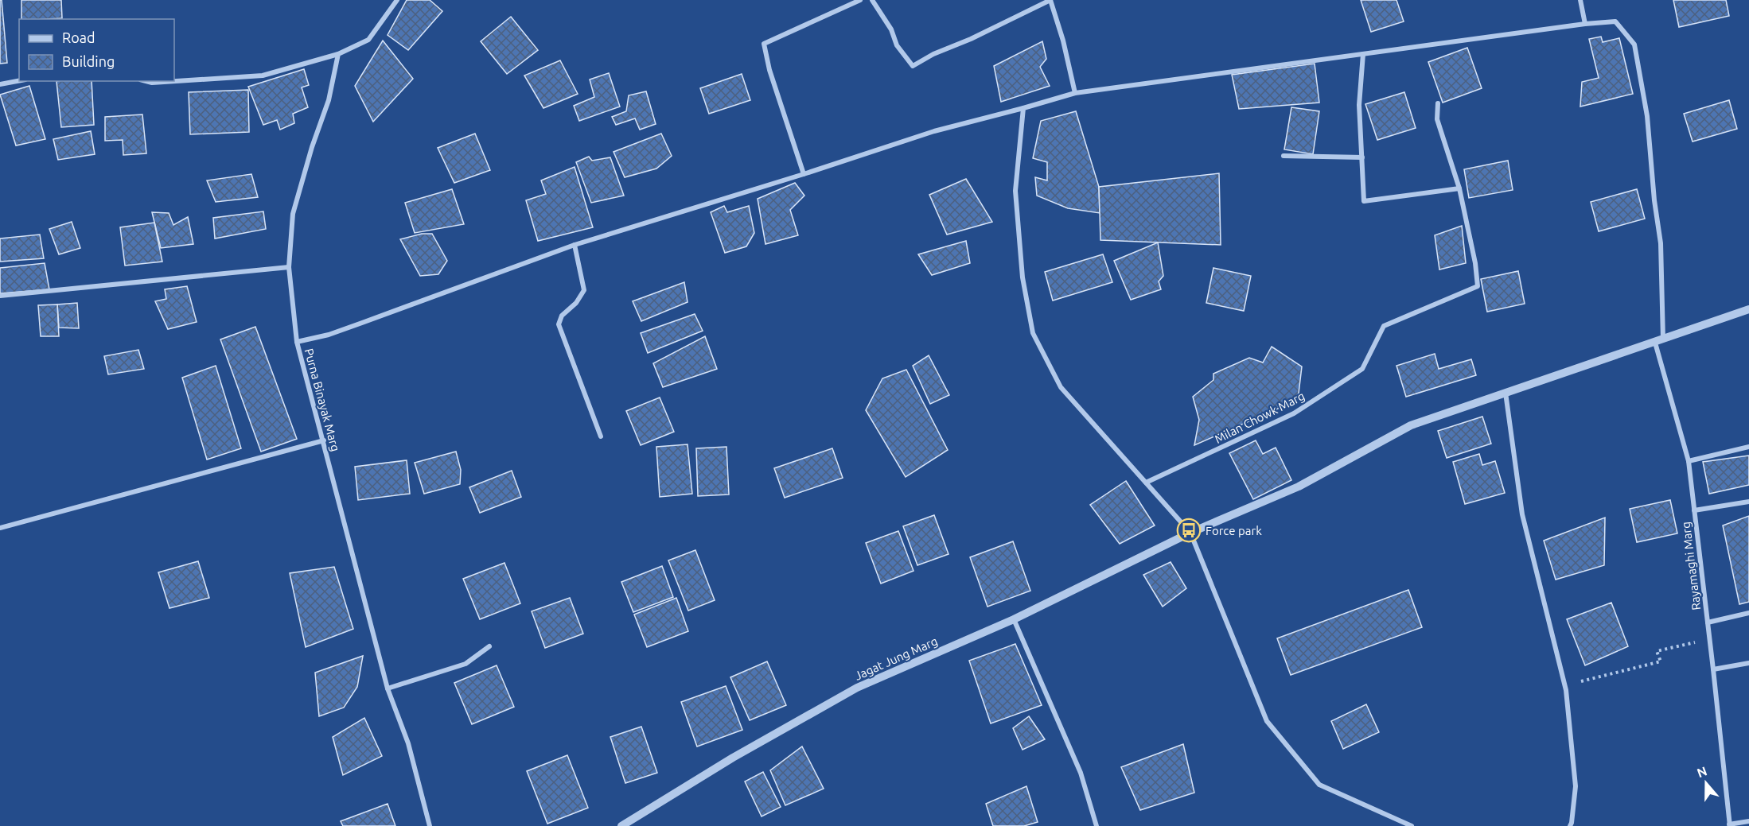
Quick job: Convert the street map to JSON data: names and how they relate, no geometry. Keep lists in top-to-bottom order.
{
  "streets": {
    "street": [
      "Purna Binayak Marg",
      "Milan Chowk Marg",
      "Rayamaghi Marg",
      "Jagat Jung Marg"
    ]
  },
  "crossings": [
    ["Rayamaghi Marg", "Jagat Jung Marg"]
  ],
  "places": {
    "bus stop": ["Force park"]
  },
  "legend": ["Road", "Building"],
  "north": "top"
}
